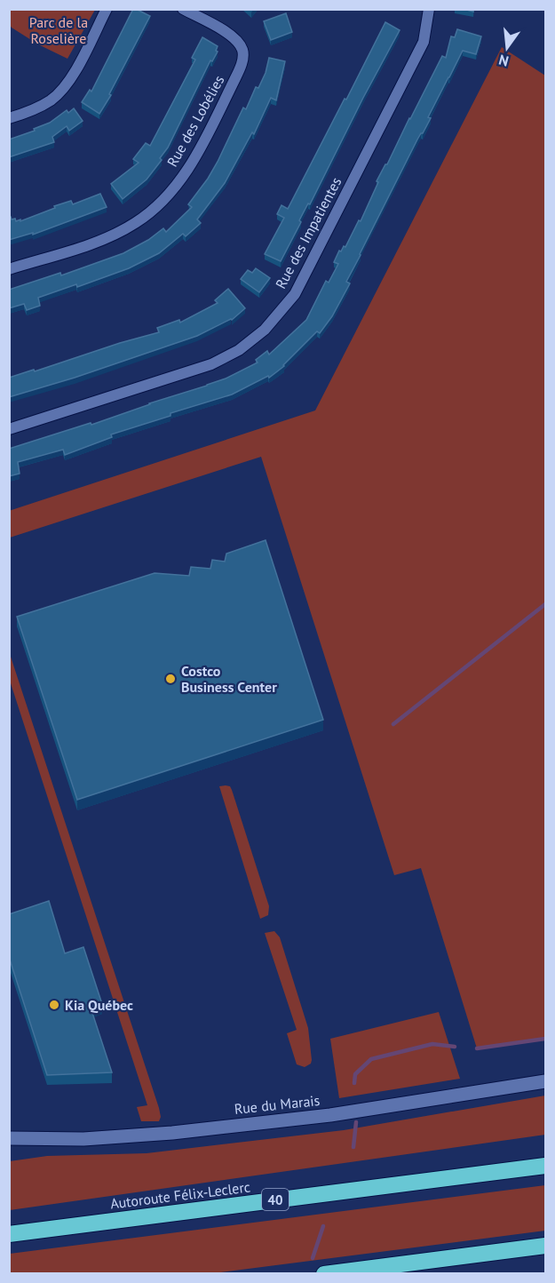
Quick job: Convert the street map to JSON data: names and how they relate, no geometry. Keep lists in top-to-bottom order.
{
  "streets": {
    "highway": ["Autoroute Félix-Leclerc", "40"],
    "street": ["Rue des Lobélies", "Rue des Impatientes", "Rue du Marais"]
  },
  "parks": ["Parc de la Roselière"],
  "places": ["Costco Business Center", "Kia Québec"],
  "north": "bottom"
}
